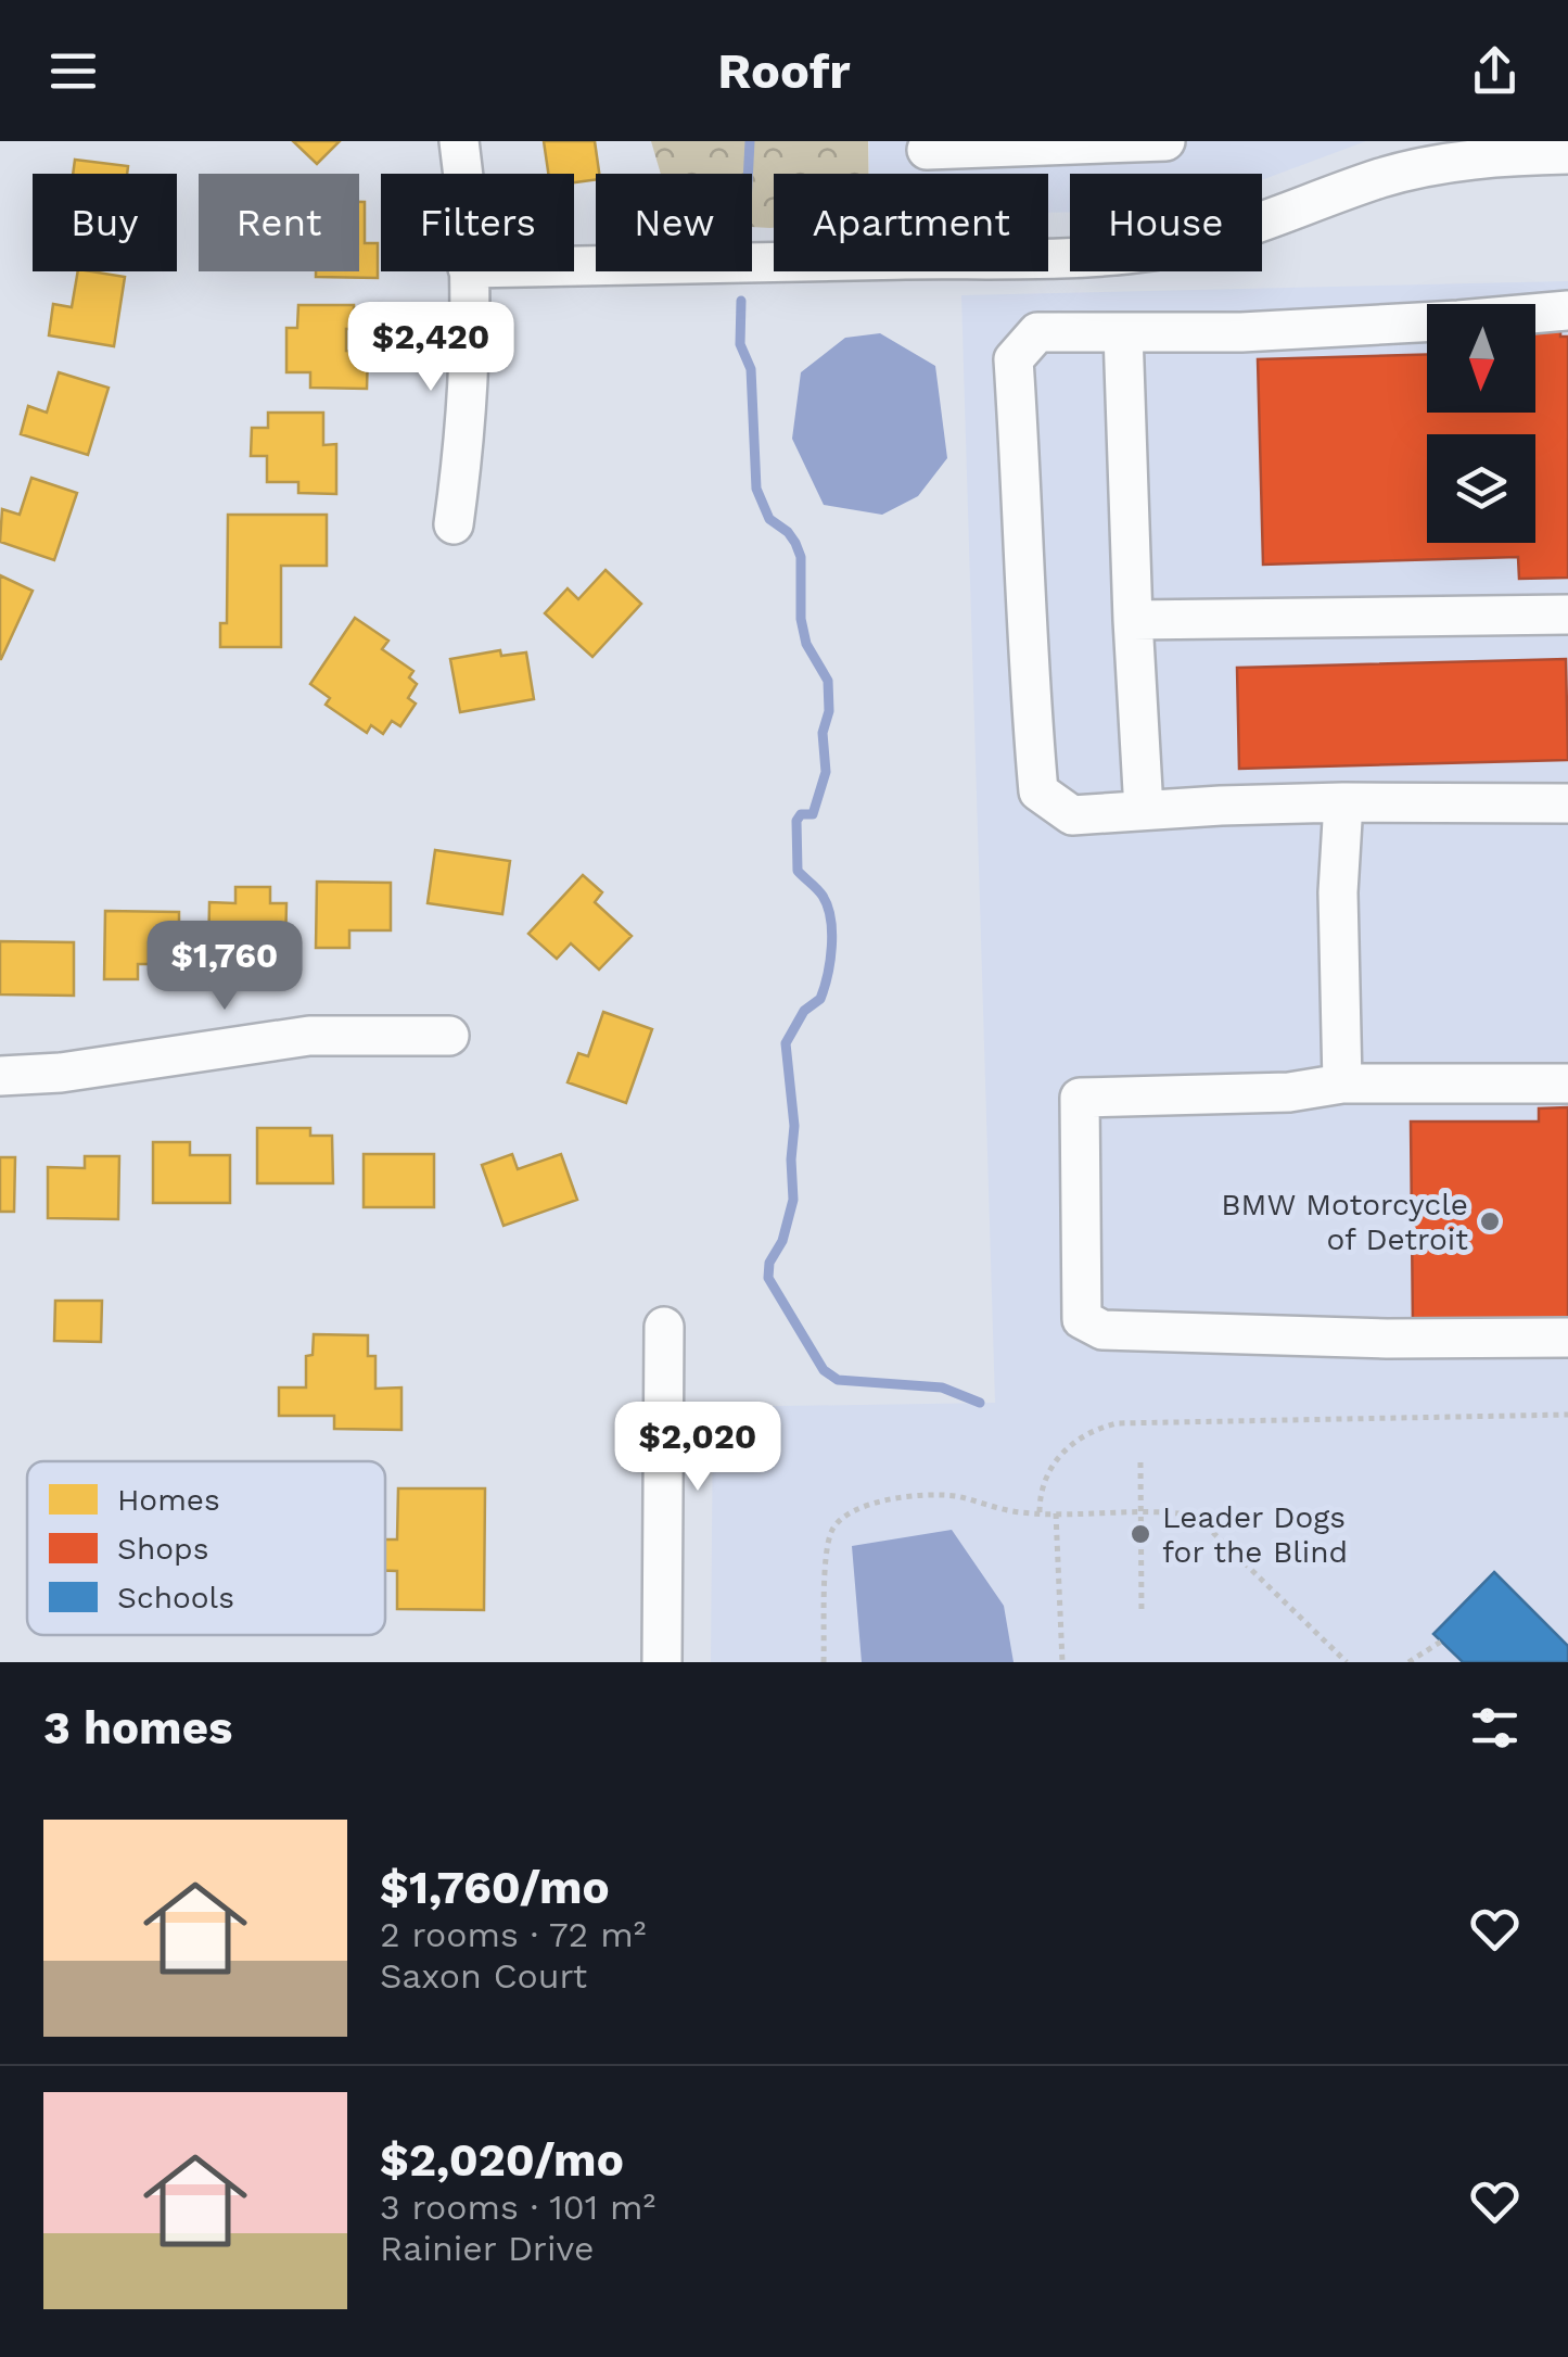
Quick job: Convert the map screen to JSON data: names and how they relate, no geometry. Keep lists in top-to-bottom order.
{
  "places": ["BMW Motorcycle of Detroit", "Leader Dogs for the Blind"],
  "legend": ["Homes", "Shops", "Schools"],
  "north": "bottom",
  "page": {
    "header": "Roofr",
    "chip": [
      "Buy",
      "Rent",
      "Filters",
      "New",
      "Apartment",
      "House"
    ],
    "price": ["$2,420", "$1,760", "$2,020"],
    "heading": "3 homes",
    "list": [
      {
        "name": "$1,760/mo",
        "note": "2 rooms · 72 m² · Saxon Court"
      },
      {
        "name": "$2,020/mo",
        "note": "3 rooms · 101 m² · Rainier Drive"
      }
    ]
  }
}
